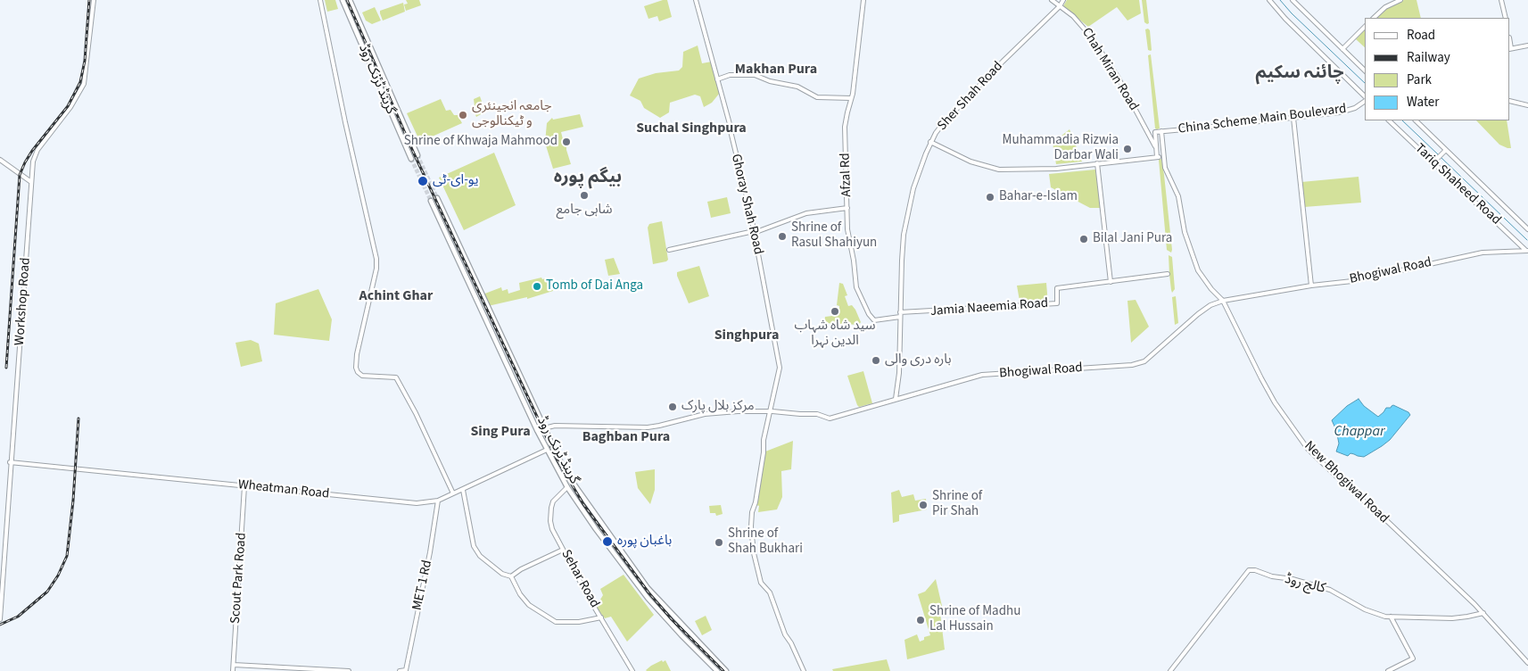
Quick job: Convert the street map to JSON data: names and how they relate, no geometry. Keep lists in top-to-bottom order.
{
  "streets": {
    "main road": ["گرینڈ ٹرنک روڈ"],
    "street": [
      "Chah Miran Road",
      "Sher Shah Road",
      "China Scheme Main Boulevard",
      "Afzal Rd",
      "Tariq Shaheed Road",
      "Ghoray Shah Road",
      "Bhogiwal Road",
      "Workshop Road",
      "Jamia Naeemia Road",
      "New Bhogiwal Road",
      "Wheatman Road",
      "Scout Park Road",
      "Sehar Road",
      "کالج روڈ",
      "MET 1 Rd"
    ]
  },
  "crossings": [
    ["Chah Miran Road", "Sher Shah Road"],
    ["Chah Miran Road", "China Scheme Main Boulevard"],
    ["گرینڈ ٹرنک روڈ", "Bhogiwal Road"],
    ["گرینڈ ٹرنک روڈ", "Wheatman Road"],
    ["گرینڈ ٹرنک روڈ", "Sehar Road"],
    ["Sher Shah Road", "Afzal Rd"],
    ["Sher Shah Road", "Bhogiwal Road"],
    ["Sher Shah Road", "Jamia Naeemia Road"],
    ["China Scheme Main Boulevard", "New Bhogiwal Road"],
    ["Afzal Rd", "Jamia Naeemia Road"],
    ["Tariq Shaheed Road", "Bhogiwal Road"],
    ["Ghoray Shah Road", "Bhogiwal Road"],
    ["Bhogiwal Road", "New Bhogiwal Road"],
    ["Workshop Road", "Wheatman Road"],
    ["New Bhogiwal Road", "کالج روڈ"],
    ["Wheatman Road", "Scout Park Road"],
    ["Wheatman Road", "MET 1 Rd"]
  ],
  "districts": [
    "Makhan Pura",
    "چائنہ سکیم",
    "Suchal Singhpura",
    "بیگم پورہ",
    "Achint Ghar",
    "Singhpura",
    "Sing Pura",
    "Baghban Pura"
  ],
  "water": ["Chappar"],
  "places": [
    "جامعہ انجینئری و ٹیکنالوجی",
    "Shrine of Khwaja Mahmood",
    "Muhammadia Rizwia Darbar Wali",
    "یو-ای-ٹی",
    "شاہی جامع",
    "Bahar-e-Islam",
    "Shrine of Rasul Shahiyun",
    "Bilal Jani Pura",
    "Tomb of Dai Anga",
    "سید شاہ شہاب الدین نہرا",
    "بارہ دری والی",
    "مرکز بلال پارک",
    "Shrine of Pir Shah",
    "باغبان پورہ",
    "Shrine of Shah Bukhari",
    "Shrine of Madhu Lal Hussain"
  ],
  "legend": [
    "Road",
    "Railway",
    "Park",
    "Water"
  ]
}
